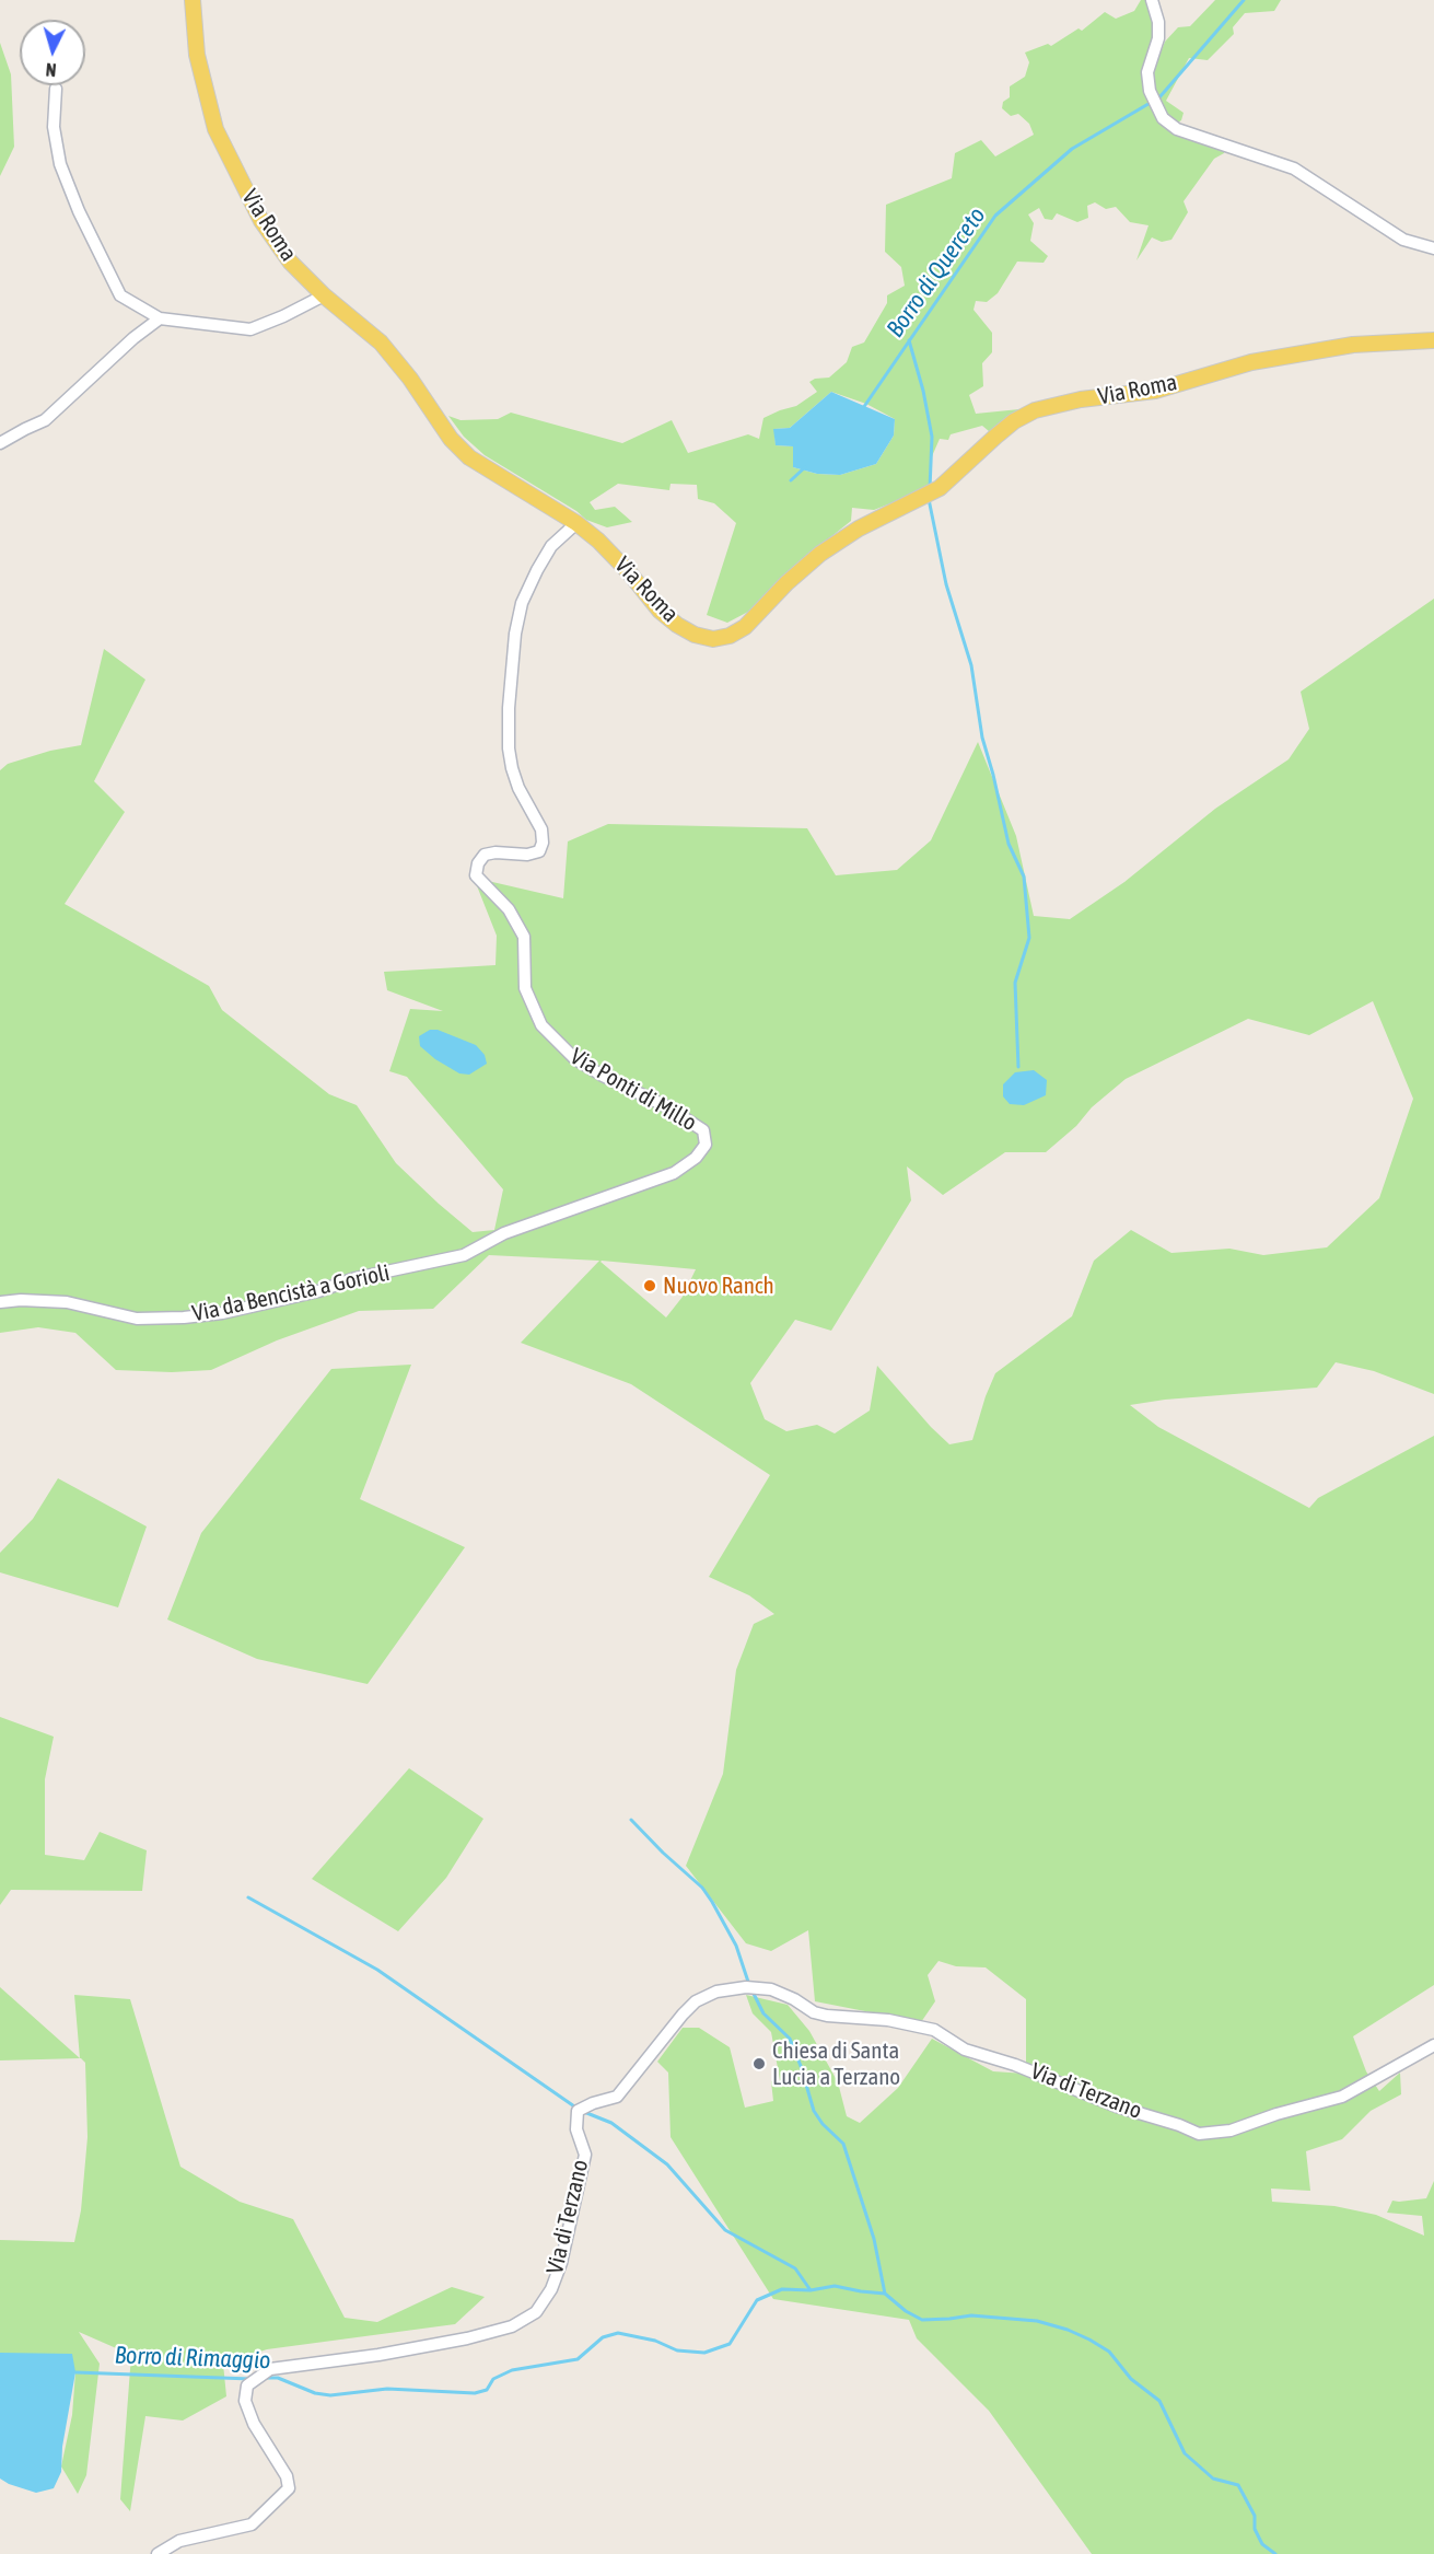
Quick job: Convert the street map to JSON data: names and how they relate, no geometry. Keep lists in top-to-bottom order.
{
  "streets": {
    "main road": ["Via Roma"],
    "street": ["Via Ponti di Millo", "Via da Bencistà a Gorioli", "Via di Terzano"]
  },
  "crossings": [
    ["Via Roma", "Via Ponti di Millo"],
    ["Via Ponti di Millo", "Via da Bencistà a Gorioli"]
  ],
  "water": ["Borro di Querceto", "Borro di Rimaggio"],
  "places": ["Nuovo Ranch", "Chiesa di Santa Lucia a Terzano"],
  "north": "bottom"
}
